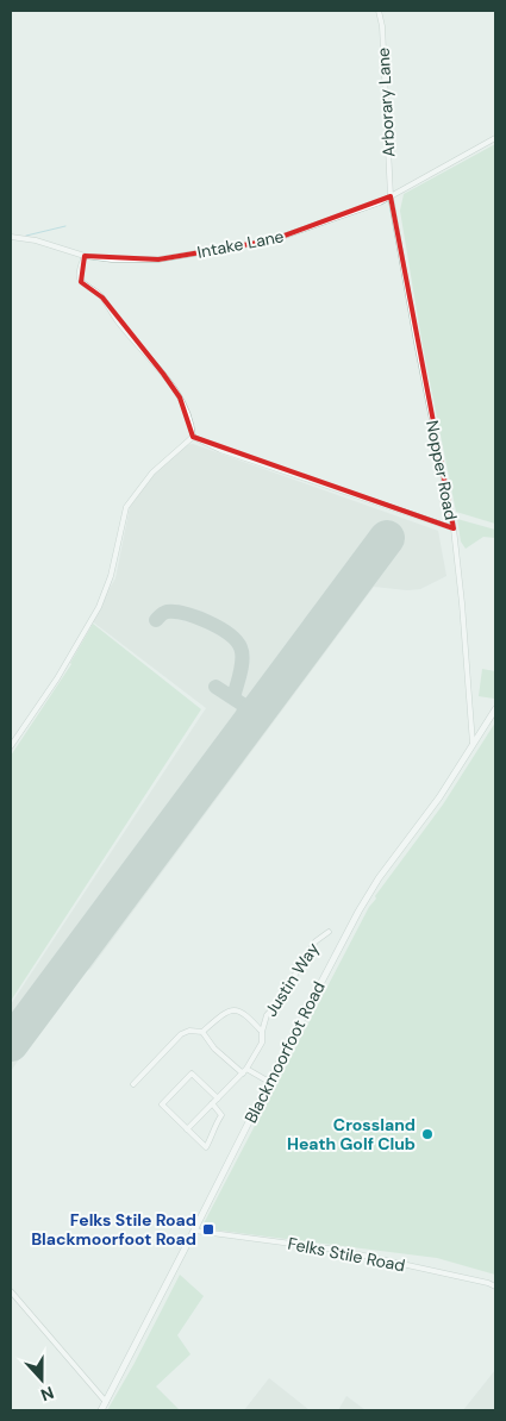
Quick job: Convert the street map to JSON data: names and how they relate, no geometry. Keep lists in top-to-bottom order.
{
  "streets": {
    "street": [
      "Arborary Lane",
      "Intake Lane",
      "Nopper Road",
      "Justin Way",
      "Blackmoorfoot Road",
      "Felks Stile Road"
    ]
  },
  "crossings": [
    ["Arborary Lane", "Intake Lane"],
    ["Arborary Lane", "Nopper Road"],
    ["Intake Lane", "Nopper Road"],
    ["Nopper Road", "Blackmoorfoot Road"],
    ["Blackmoorfoot Road", "Felks Stile Road"]
  ],
  "places": {
    "other": ["Crossland Heath Golf Club"],
    "transit": ["Felks Stile Road Blackmoorfoot Road"]
  },
  "north": "bottom"
}
